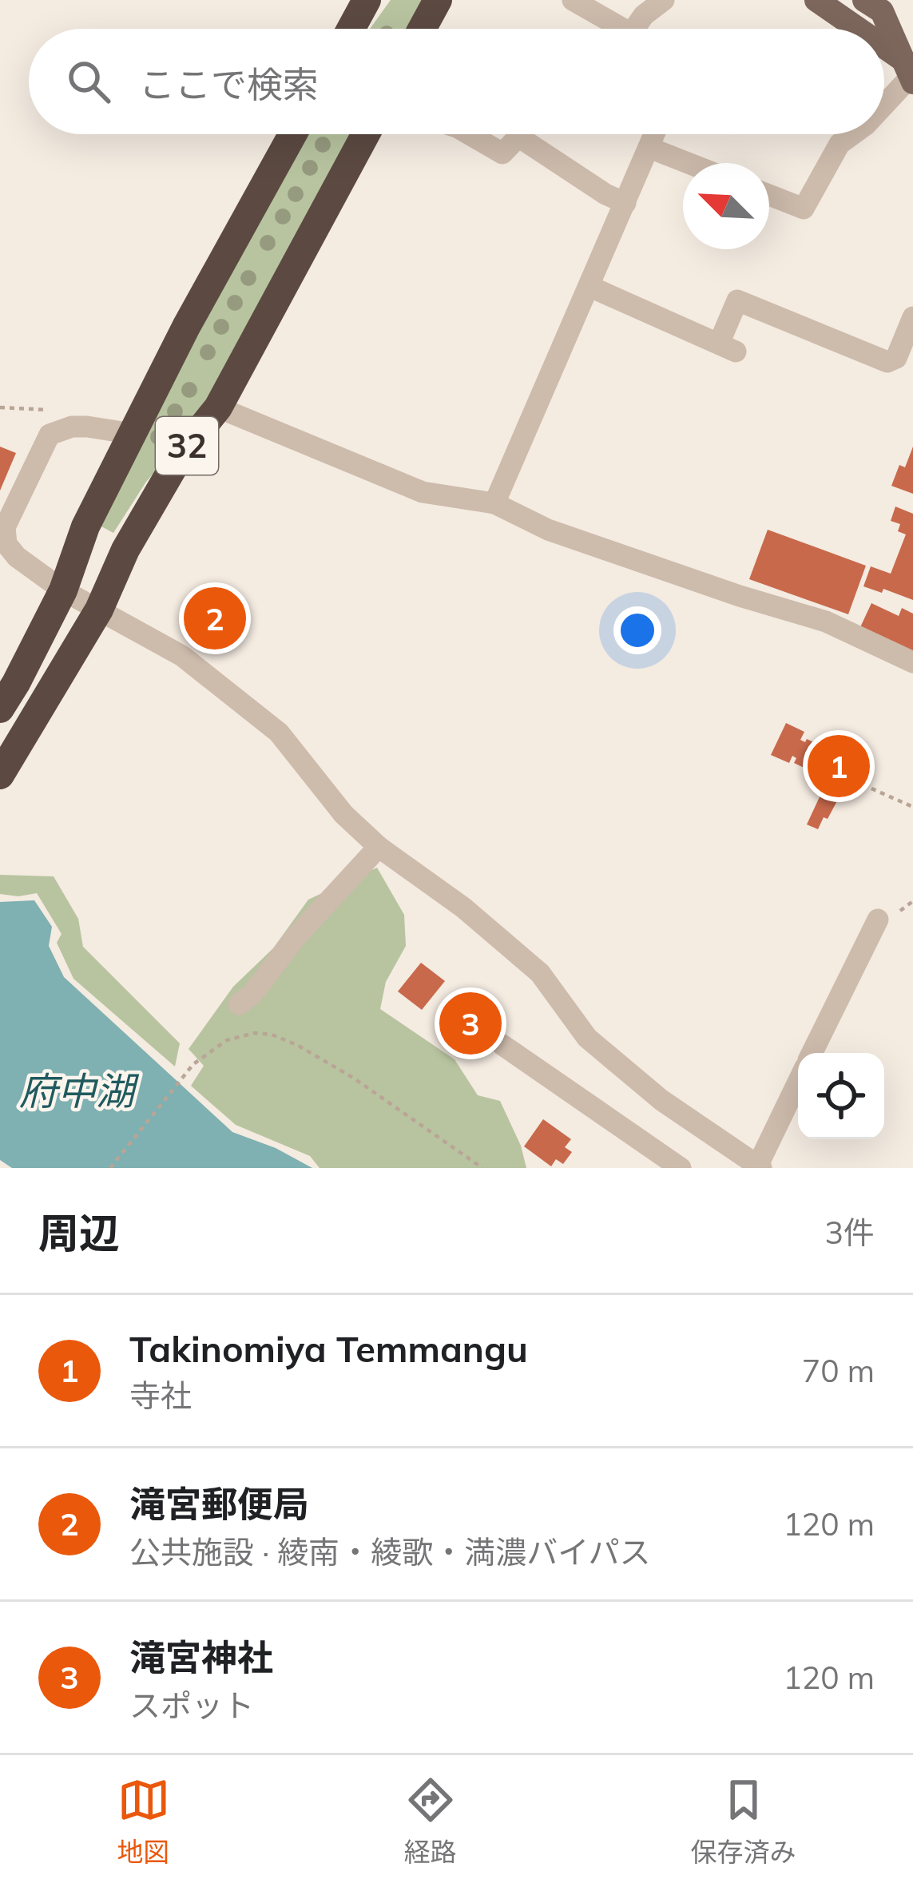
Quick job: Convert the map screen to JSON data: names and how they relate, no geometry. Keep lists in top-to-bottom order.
{
  "streets": {
    "highway": ["32"]
  },
  "water": ["府中湖"],
  "north": "top left",
  "page": {
    "search": "ここで検索",
    "pins": ["2", "1", "3"],
    "heading": ["周辺", "3件"],
    "list": [
      {
        "mark": "1",
        "name": "Takinomiya Temmangu",
        "note": "寺社",
        "value": "70 m"
      },
      {
        "mark": "2",
        "name": "滝宮郵便局",
        "note": "公共施設 · 綾南・綾歌・満濃バイパス",
        "value": "120 m"
      },
      {
        "mark": "3",
        "name": "滝宮神社",
        "note": "スポット",
        "value": "120 m"
      }
    ],
    "nav": ["地図", "経路", "保存済み"]
  }
}
